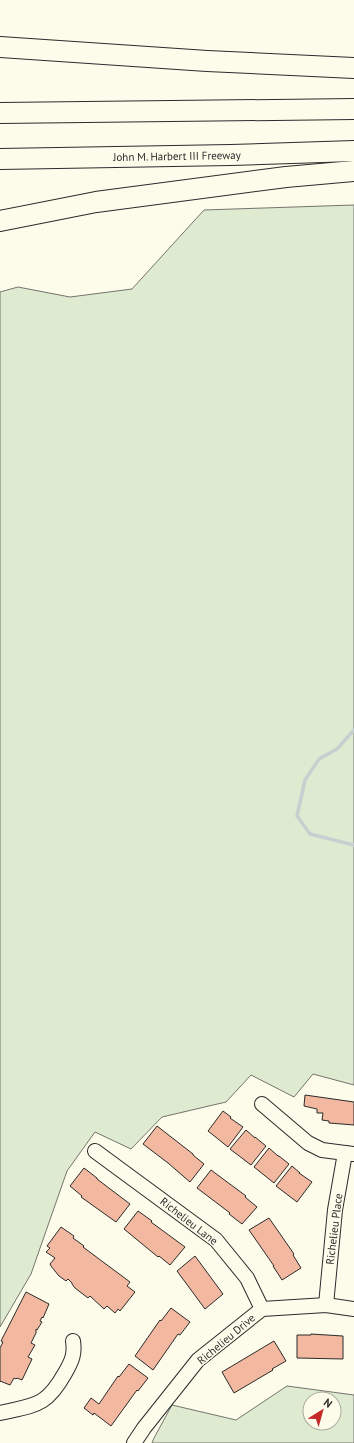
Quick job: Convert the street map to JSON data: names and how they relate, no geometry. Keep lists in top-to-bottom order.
{
  "streets": {
    "highway": ["John M. Harbert III Freeway"],
    "street": ["Richelieu Lane", "Richelieu Place", "Richelieu Drive"]
  },
  "crossings": [
    ["Richelieu Lane", "Richelieu Drive"],
    ["Richelieu Place", "Richelieu Drive"]
  ],
  "north": "top right"
}
